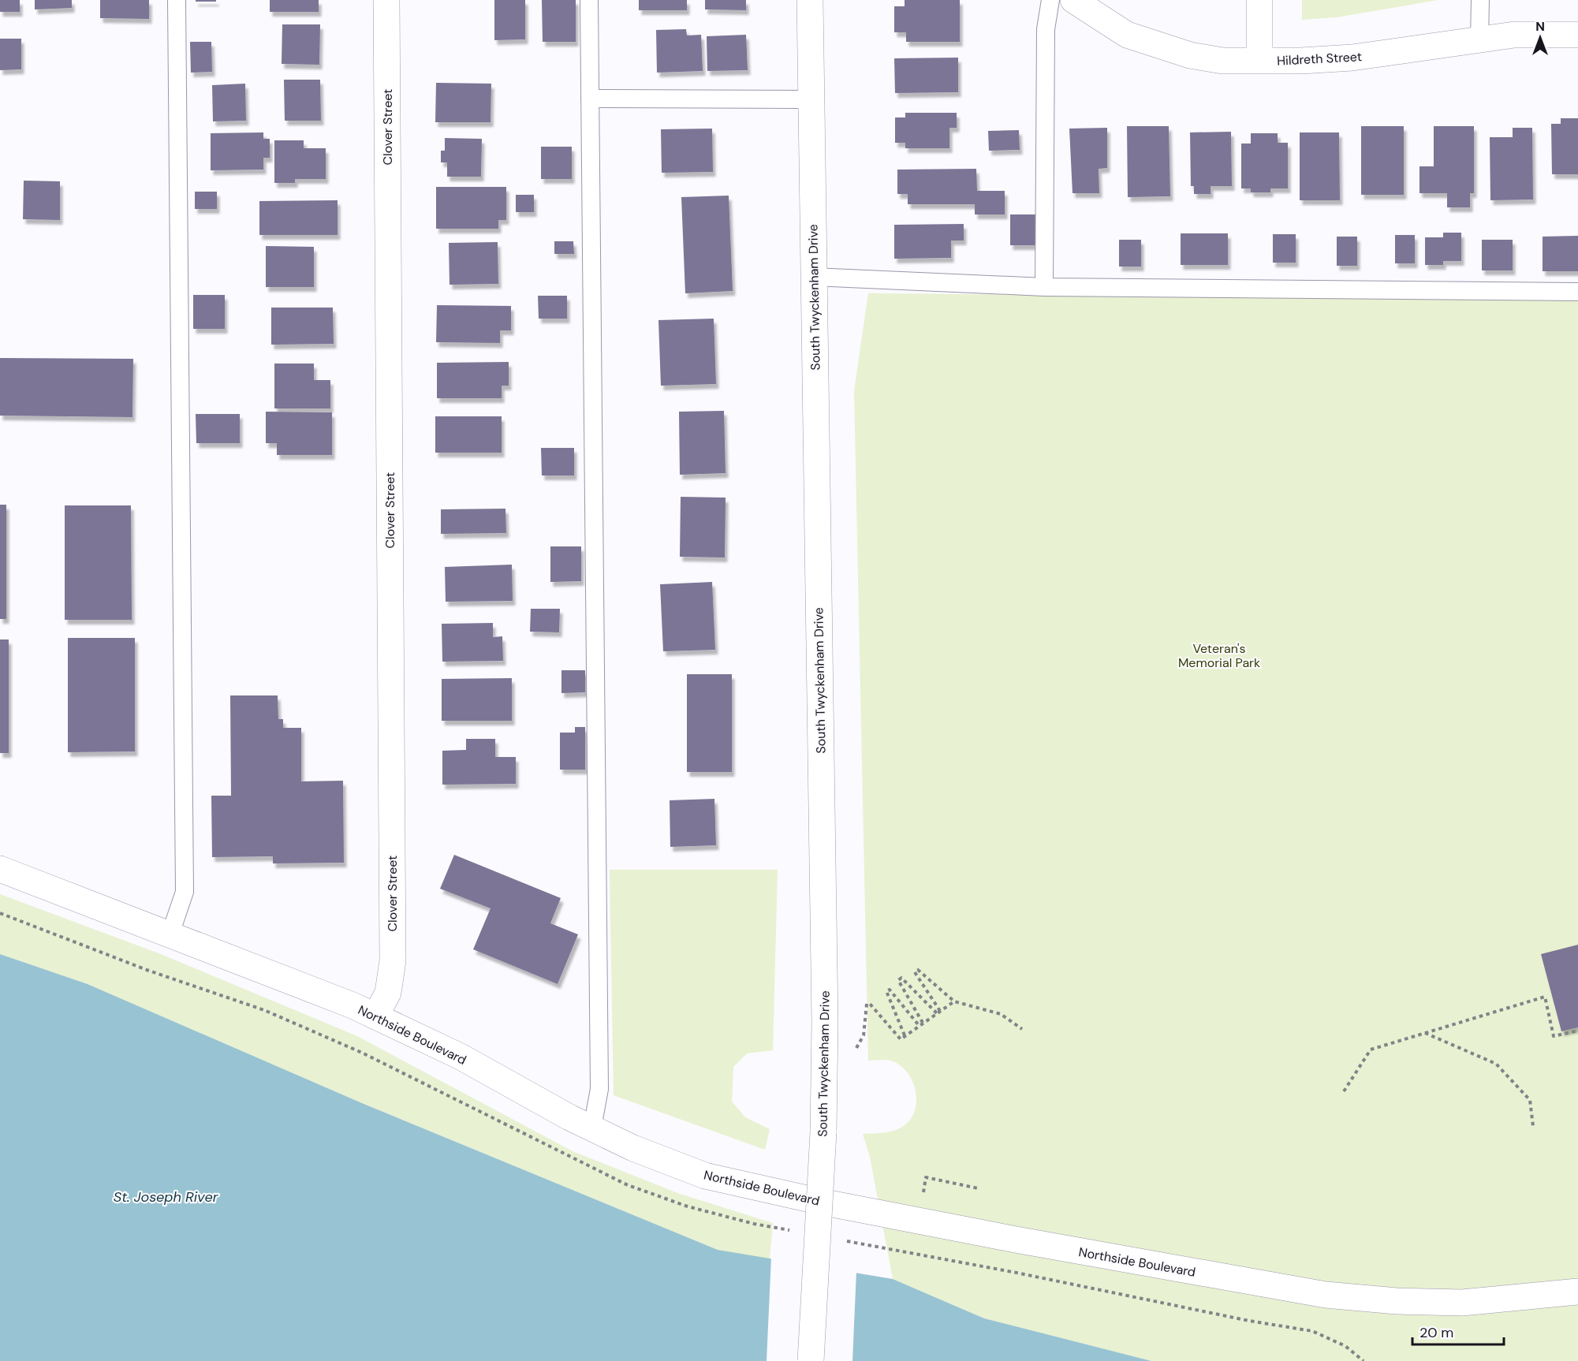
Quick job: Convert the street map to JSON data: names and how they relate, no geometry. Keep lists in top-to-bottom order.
{
  "streets": {
    "street": [
      "Hildreth Street",
      "Clover Street",
      "South Twyckenham Drive",
      "Northside Boulevard"
    ]
  },
  "crossings": [
    ["Clover Street", "Northside Boulevard"]
  ],
  "water": ["St. Joseph River"],
  "parks": ["Veteran's Memorial Park"],
  "scale_bar": "20 m",
  "north": "top"
}
